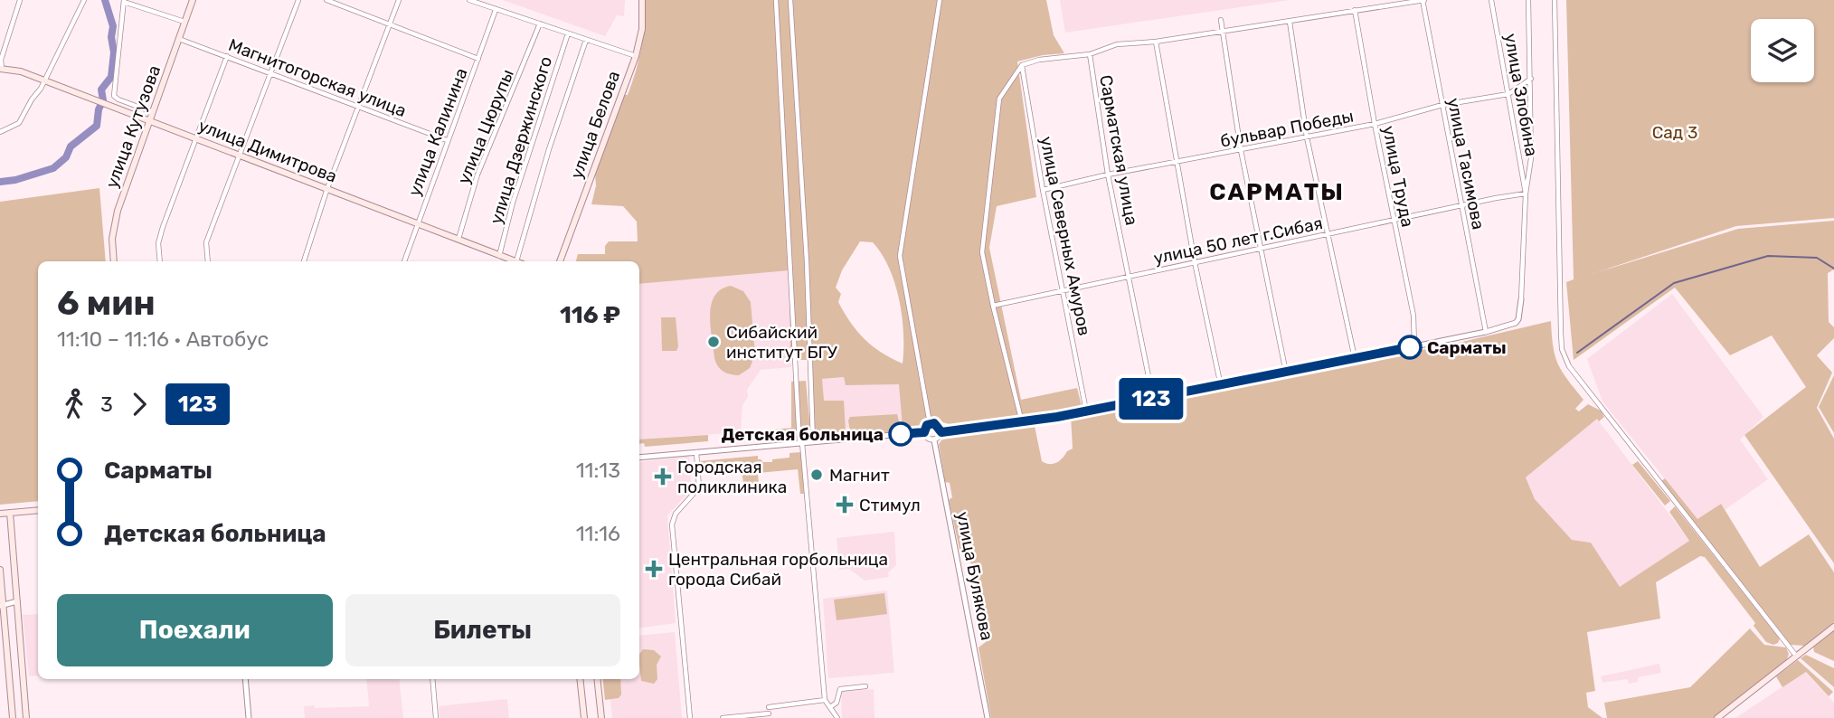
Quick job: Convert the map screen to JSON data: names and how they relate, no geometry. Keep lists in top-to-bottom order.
{
  "streets": {
    "main road": ["улица Белова", "улица Кутузова", "улица Димитрова"],
    "street": [
      "Магнитогорская улица",
      "улица Злобина",
      "улица Цюрупы",
      "бульвар Победы",
      "улица Калинина",
      "улица Дзержинского",
      "Сарматская улица",
      "улица Тасимова",
      "улица Труда",
      "улица Северных Амуров",
      "улица 50 лет г.Сибая",
      "улица Булякова"
    ]
  },
  "crossings": [
    ["Магнитогорская улица", "улица Кутузова"],
    ["Магнитогорская улица", "улица Калинина"],
    ["улица Злобина", "бульвар Победы"],
    ["улица Злобина", "улица 50 лет г.Сибая"],
    ["улица Кутузова", "улица Димитрова"],
    ["улица Цюрупы", "улица Димитрова"],
    ["бульвар Победы", "Сарматская улица"],
    ["бульвар Победы", "улица Тасимова"],
    ["бульвар Победы", "улица Труда"],
    ["бульвар Победы", "улица Северных Амуров"],
    ["улица Калинина", "улица Димитрова"],
    ["улица Дзержинского", "улица Димитрова"],
    ["Сарматская улица", "улица 50 лет г.Сибая"],
    ["улица Тасимова", "улица 50 лет г.Сибая"],
    ["улица Труда", "улица 50 лет г.Сибая"],
    ["улица Северных Амуров", "улица 50 лет г.Сибая"]
  ],
  "districts": ["САРМАТЫ"],
  "parks": ["Сад 3"],
  "places": {
    "other": [
      "Сибайский институт БГУ",
      "Сарматы",
      "Детская больница",
      "Магнит"
    ],
    "health": ["Городская поликлиника", "Стимул", "Центральная горбольница города Сибай"]
  },
  "lines": ["bus line 123"],
  "page": {
    "on_map": "123",
    "heading": ["6 мин", "11:10 – 11:16 · Автобус", "116 ₽"],
    "legs": ["3", "123"],
    "list": [
      {
        "name": "Сарматы",
        "value": "11:13"
      },
      {
        "name": "Детская больница",
        "value": "11:16"
      }
    ],
    "buttons": ["Поехали", "Билеты"]
  }
}
